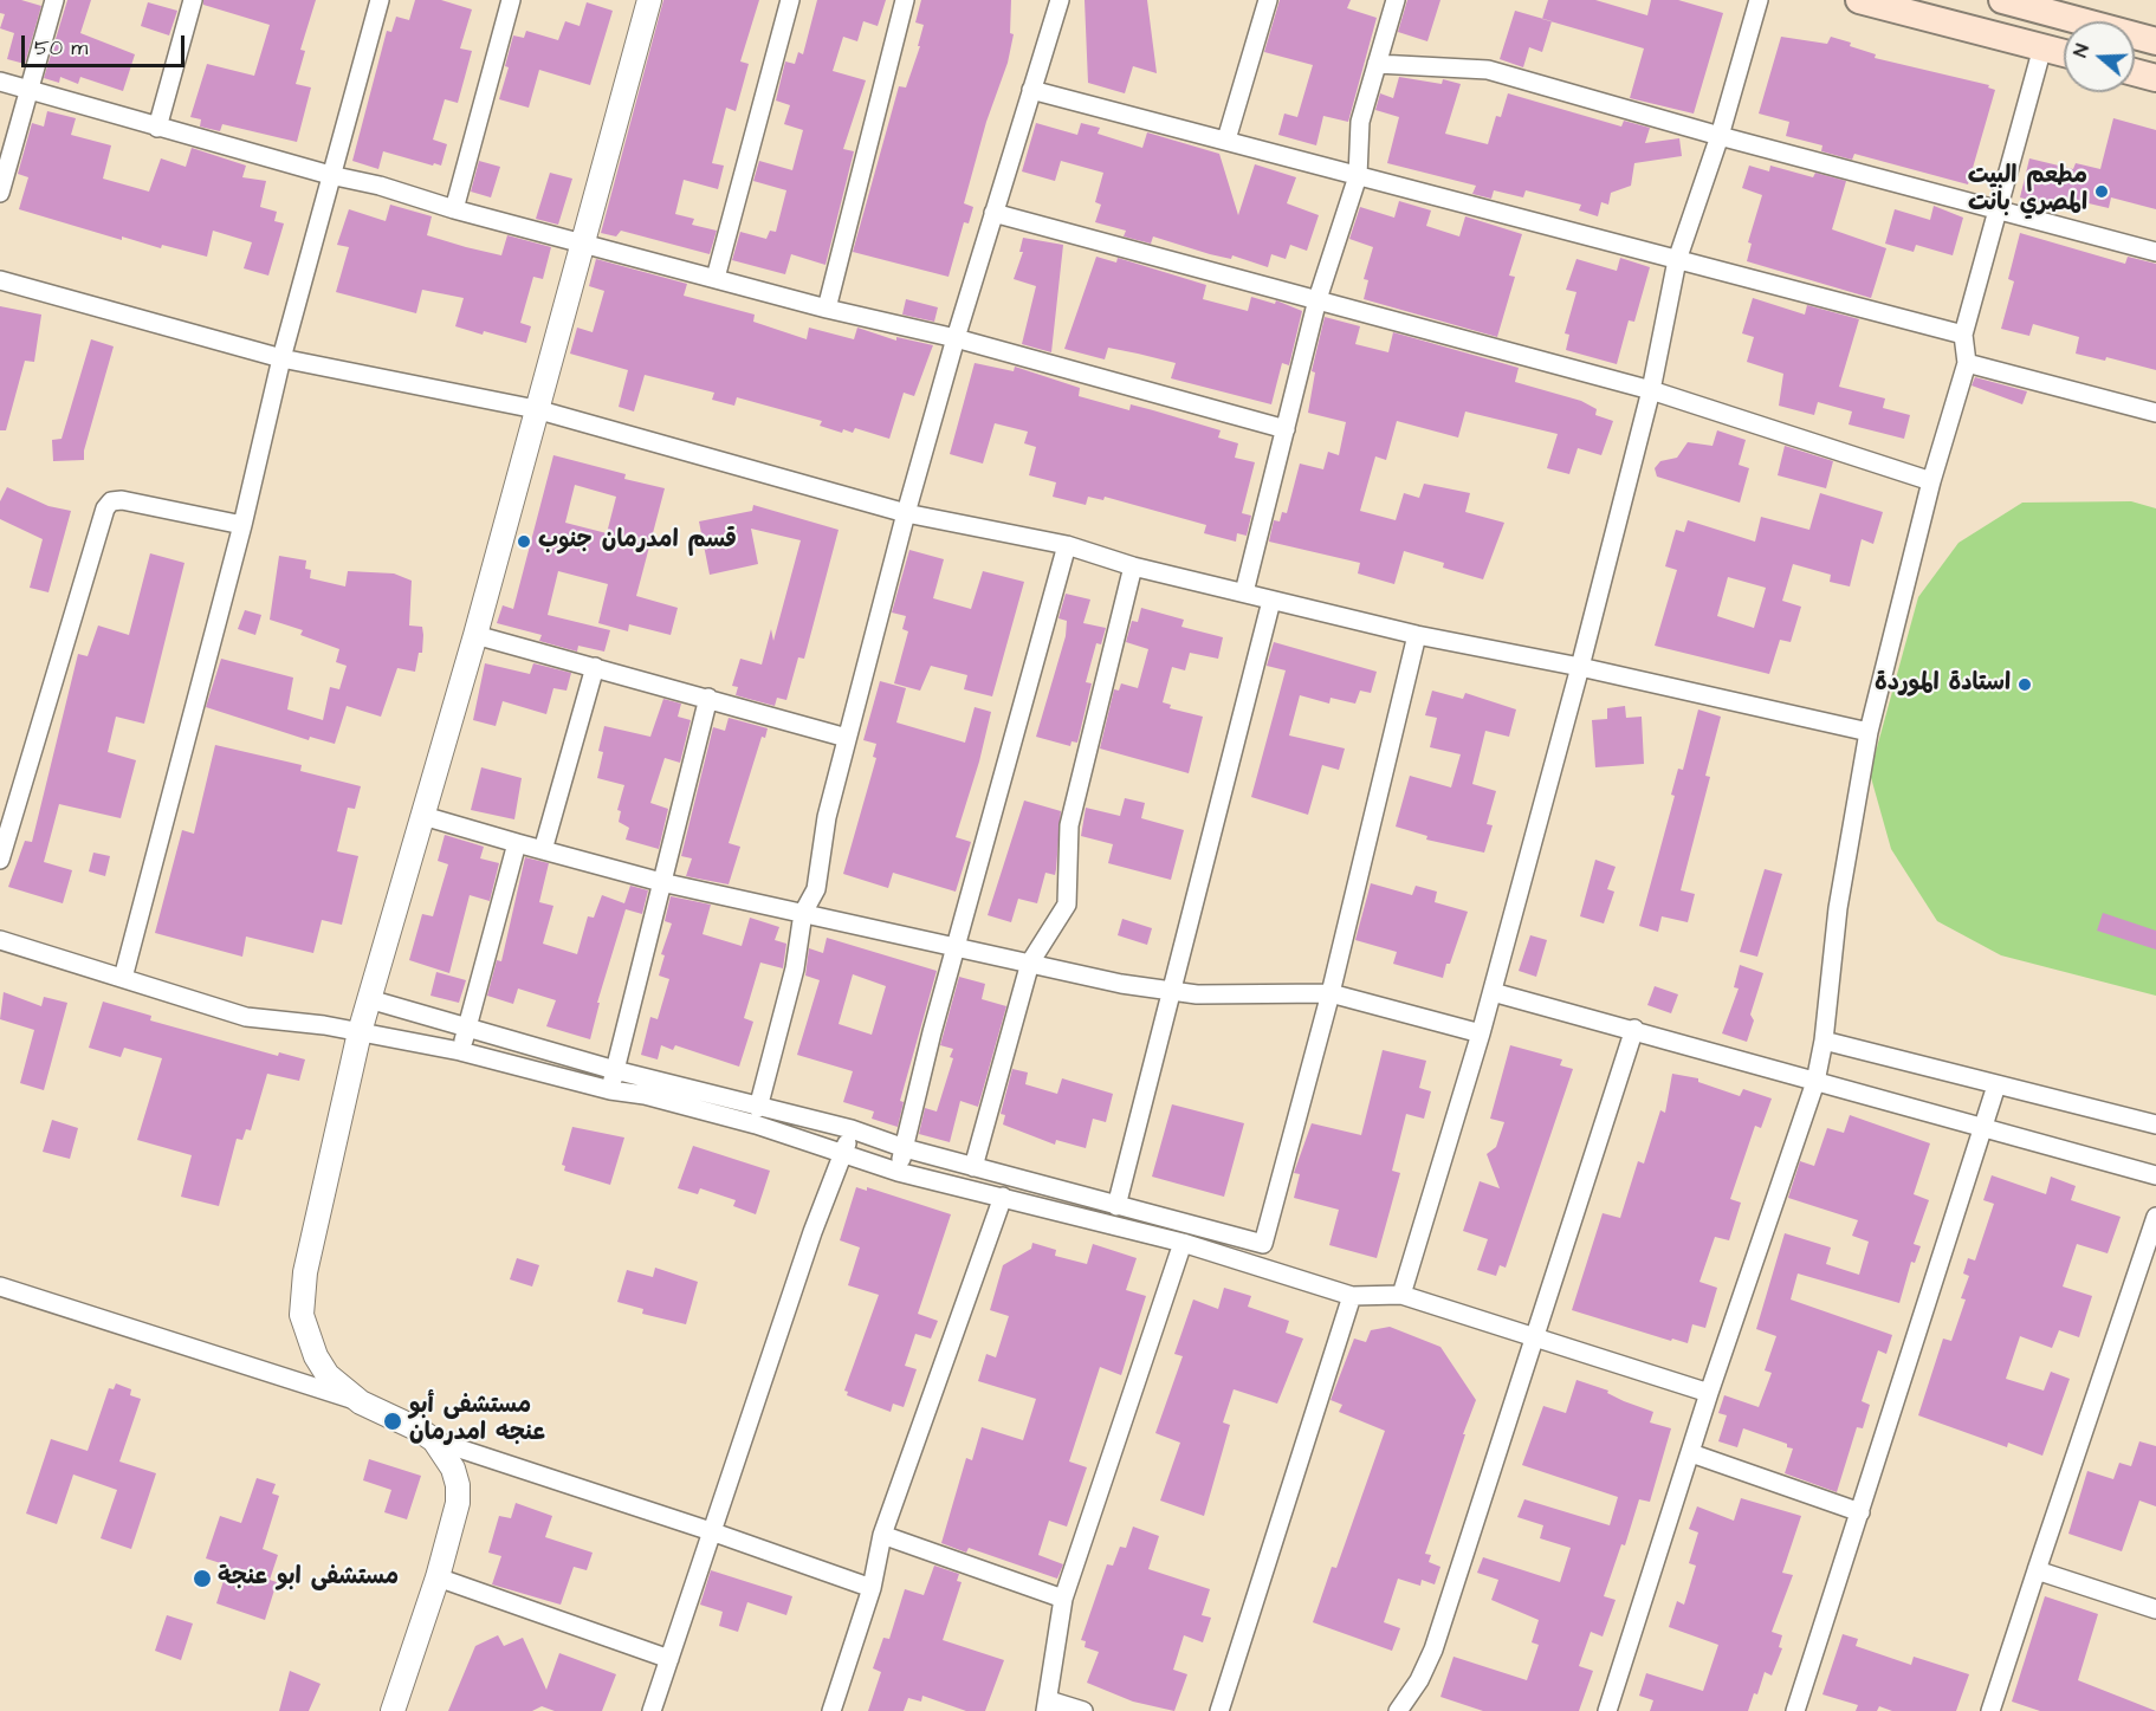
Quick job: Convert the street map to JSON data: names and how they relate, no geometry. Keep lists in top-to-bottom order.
{
  "places": [
    "مطعم البيت المصري بانت",
    "قسم امدرمان جنوب",
    "استادة الموردة",
    "مستشفى أبو عنجه امدرمان",
    "مستشفى ابو عنجة"
  ],
  "scale_bar": "50 m",
  "north": "left"
}
